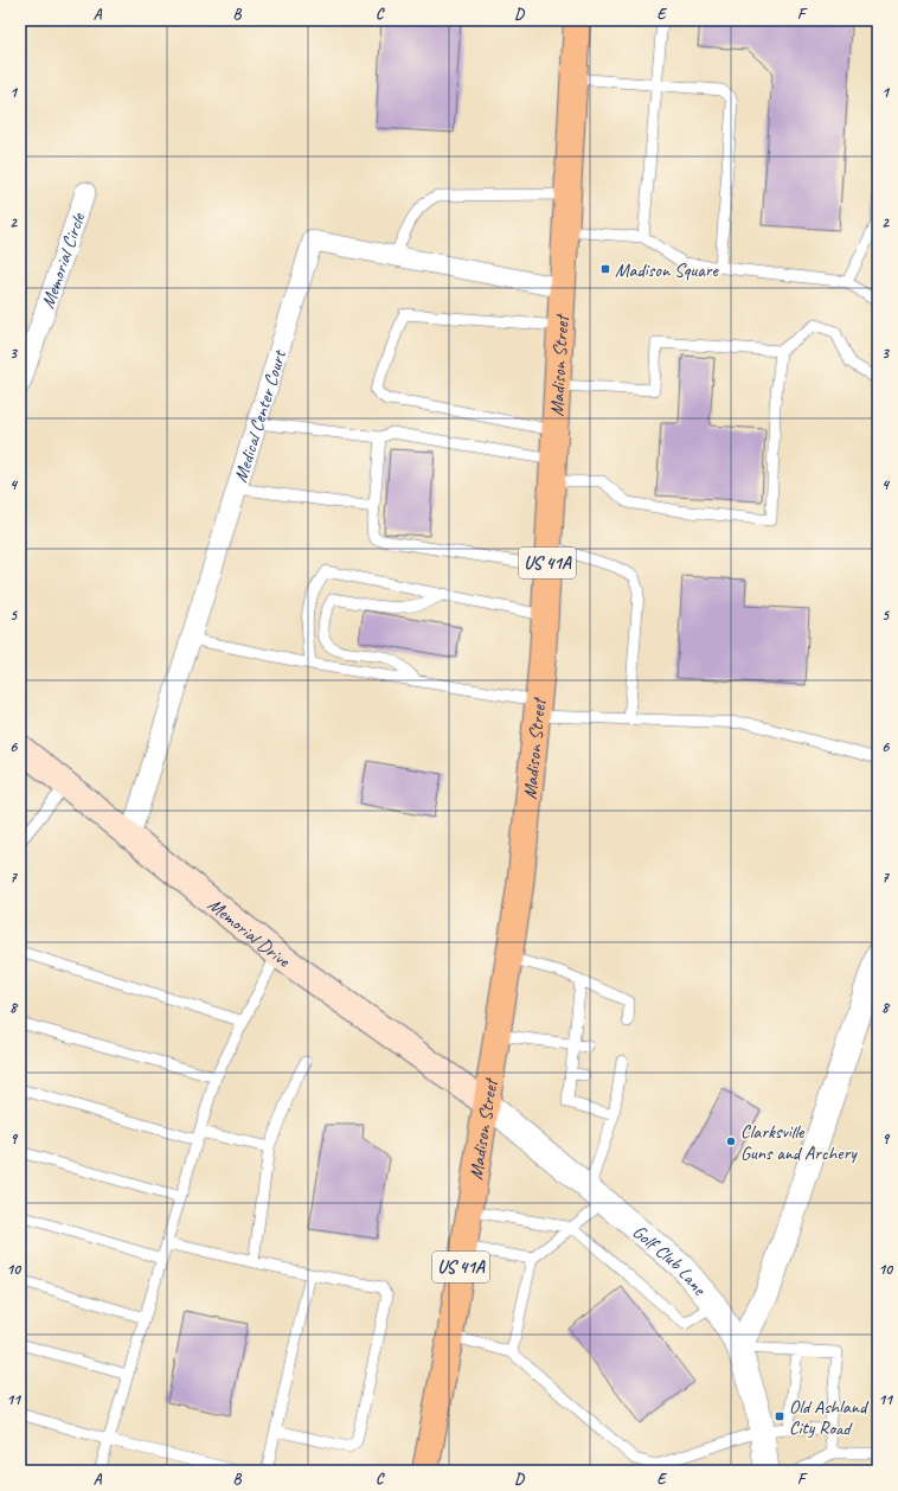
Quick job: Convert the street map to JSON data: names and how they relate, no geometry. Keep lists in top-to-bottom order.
{
  "streets": {
    "main road": ["Madison Street", "US 41A", "Memorial Drive"],
    "street": ["Memorial Circle", "Medical Center Court", "Golf Club Lane"]
  },
  "crossings": [
    ["Madison Street", "Medical Center Court"],
    ["Madison Street", "Memorial Drive"],
    ["Madison Street", "Golf Club Lane"],
    ["Medical Center Court", "Memorial Drive"],
    ["Memorial Drive", "Golf Club Lane"]
  ],
  "places": {
    "transit": ["Madison Square", "Old Ashland City Road"],
    "other": ["Clarksville Guns and Archery"]
  },
  "grid": {
    "columns": [
      "A",
      "B",
      "C",
      "D",
      "E",
      "F"
    ],
    "rows": [
      "1",
      "2",
      "3",
      "4",
      "5",
      "6",
      "7",
      "8",
      "9",
      "10",
      "11"
    ]
  }
}
